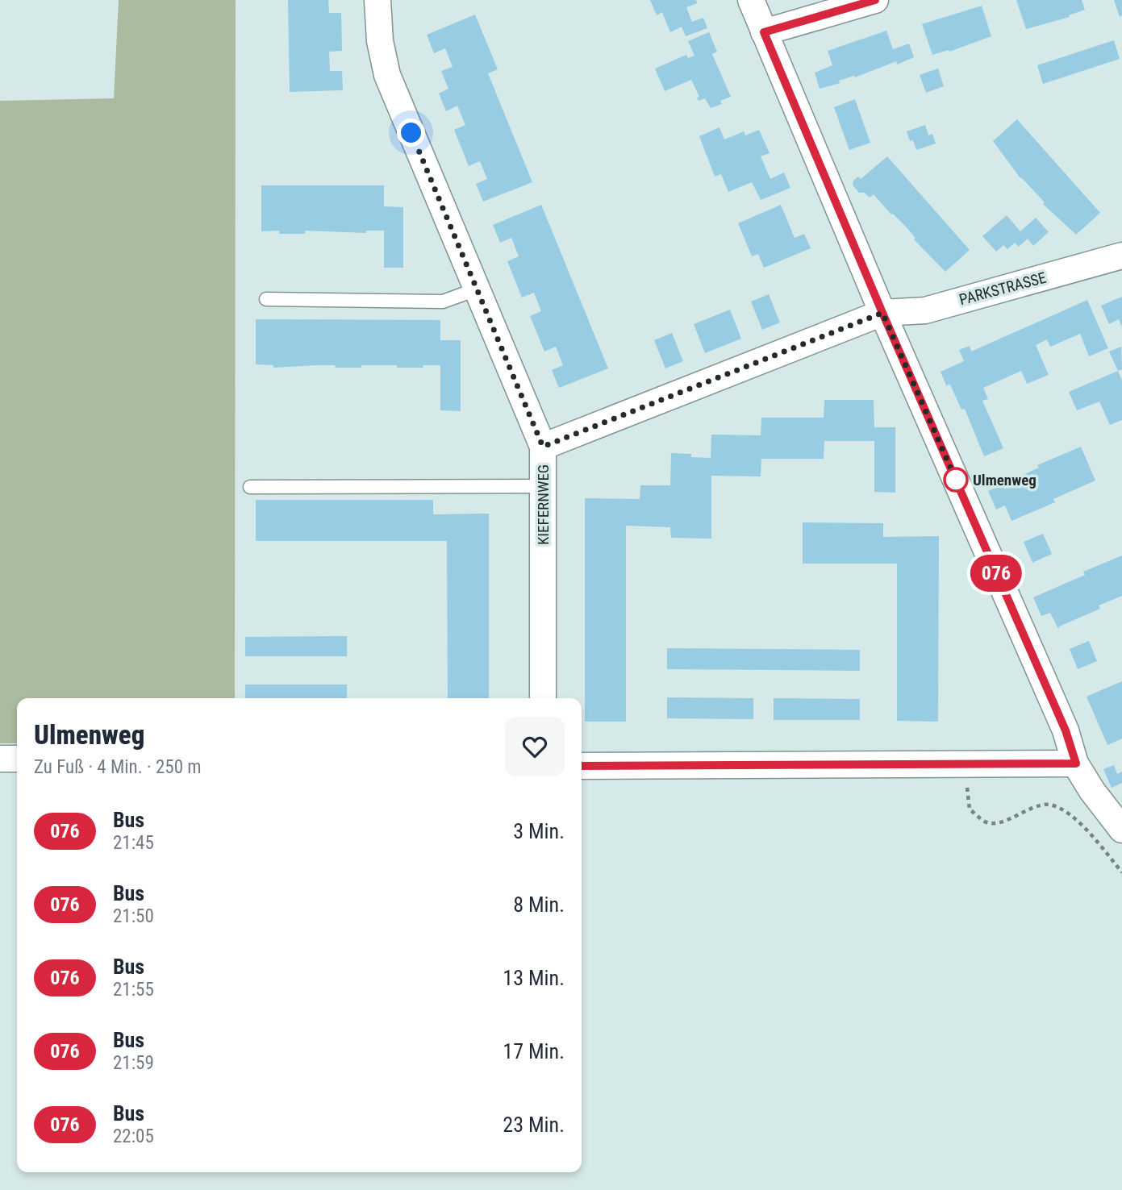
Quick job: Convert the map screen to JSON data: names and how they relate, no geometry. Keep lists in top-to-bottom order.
{
  "streets": {
    "street": ["PARKSTRASSE", "KIEFERNWEG"]
  },
  "places": ["Ulmenweg"],
  "lines": ["bus line 076"],
  "page": {
    "on_map": "076",
    "heading": ["Ulmenweg", "Zu Fuß · 4 Min. · 250 m"],
    "list": [
      {
        "mark": "076",
        "name": "Bus",
        "note": "21:45",
        "value": "3 Min."
      },
      {
        "mark": "076",
        "name": "Bus",
        "note": "21:50",
        "value": "8 Min."
      },
      {
        "mark": "076",
        "name": "Bus",
        "note": "21:55",
        "value": "13 Min."
      },
      {
        "mark": "076",
        "name": "Bus",
        "note": "21:59",
        "value": "17 Min."
      },
      {
        "mark": "076",
        "name": "Bus",
        "note": "22:05",
        "value": "23 Min."
      }
    ]
  }
}
